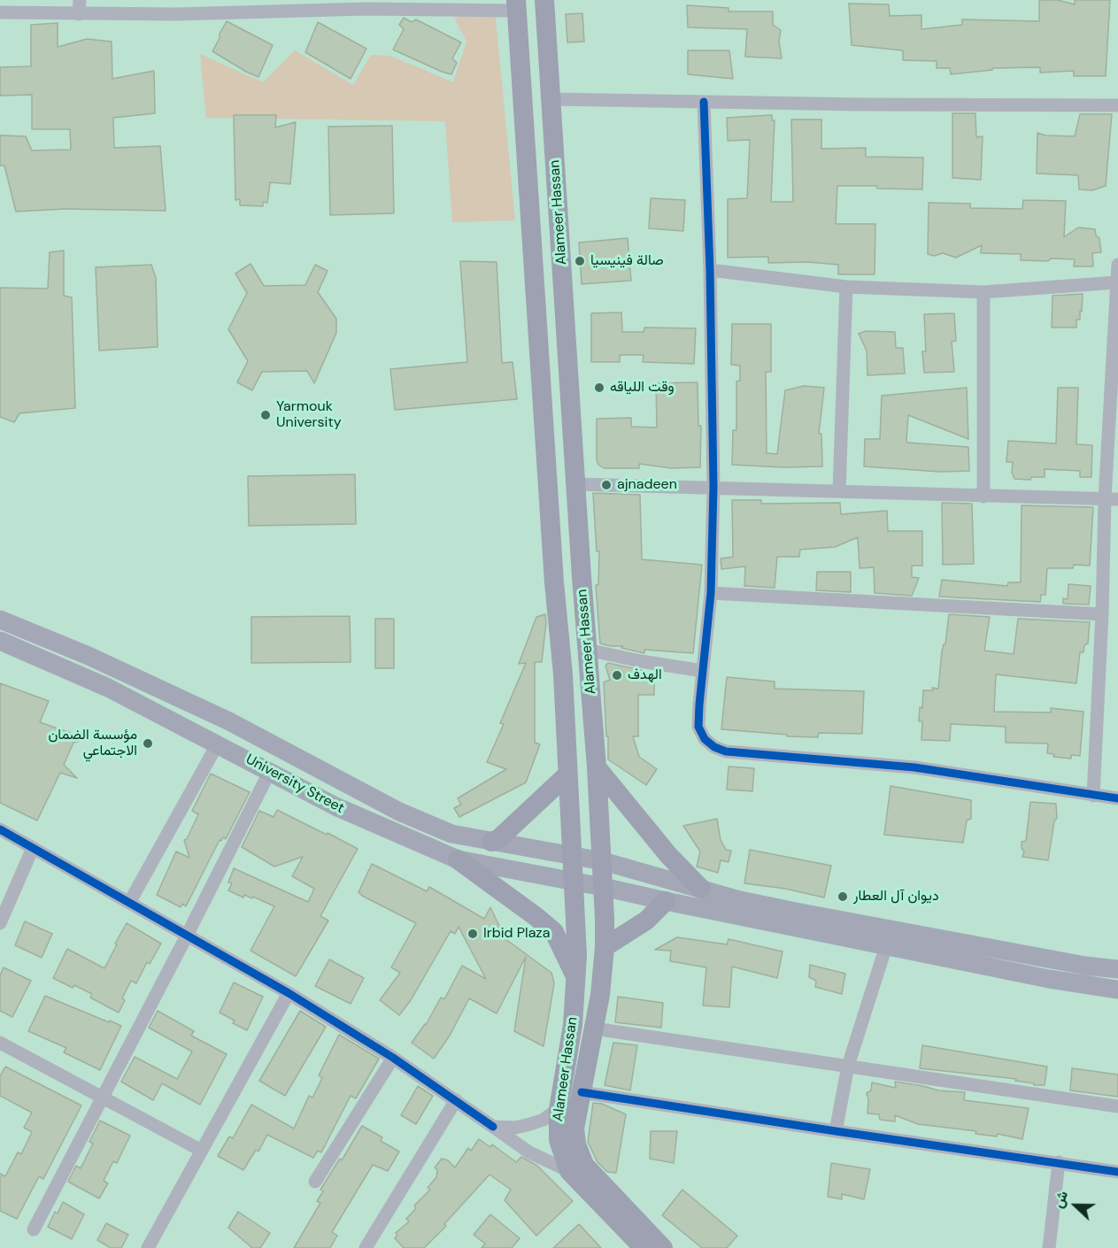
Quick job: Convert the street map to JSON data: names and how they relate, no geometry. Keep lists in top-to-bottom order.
{
  "streets": {
    "main road": ["Alameer Hassan", "University Street"]
  },
  "crossings": [
    ["Alameer Hassan", "University Street"]
  ],
  "places": [
    "صالة فينيسيا",
    "وقت اللياقه",
    "Yarmouk University",
    "ajnadeen",
    "الهدف",
    "مؤسسة الضمان الاجتماعي",
    "ديوان آل العطار",
    "Irbid Plaza"
  ],
  "north": "left"
}
